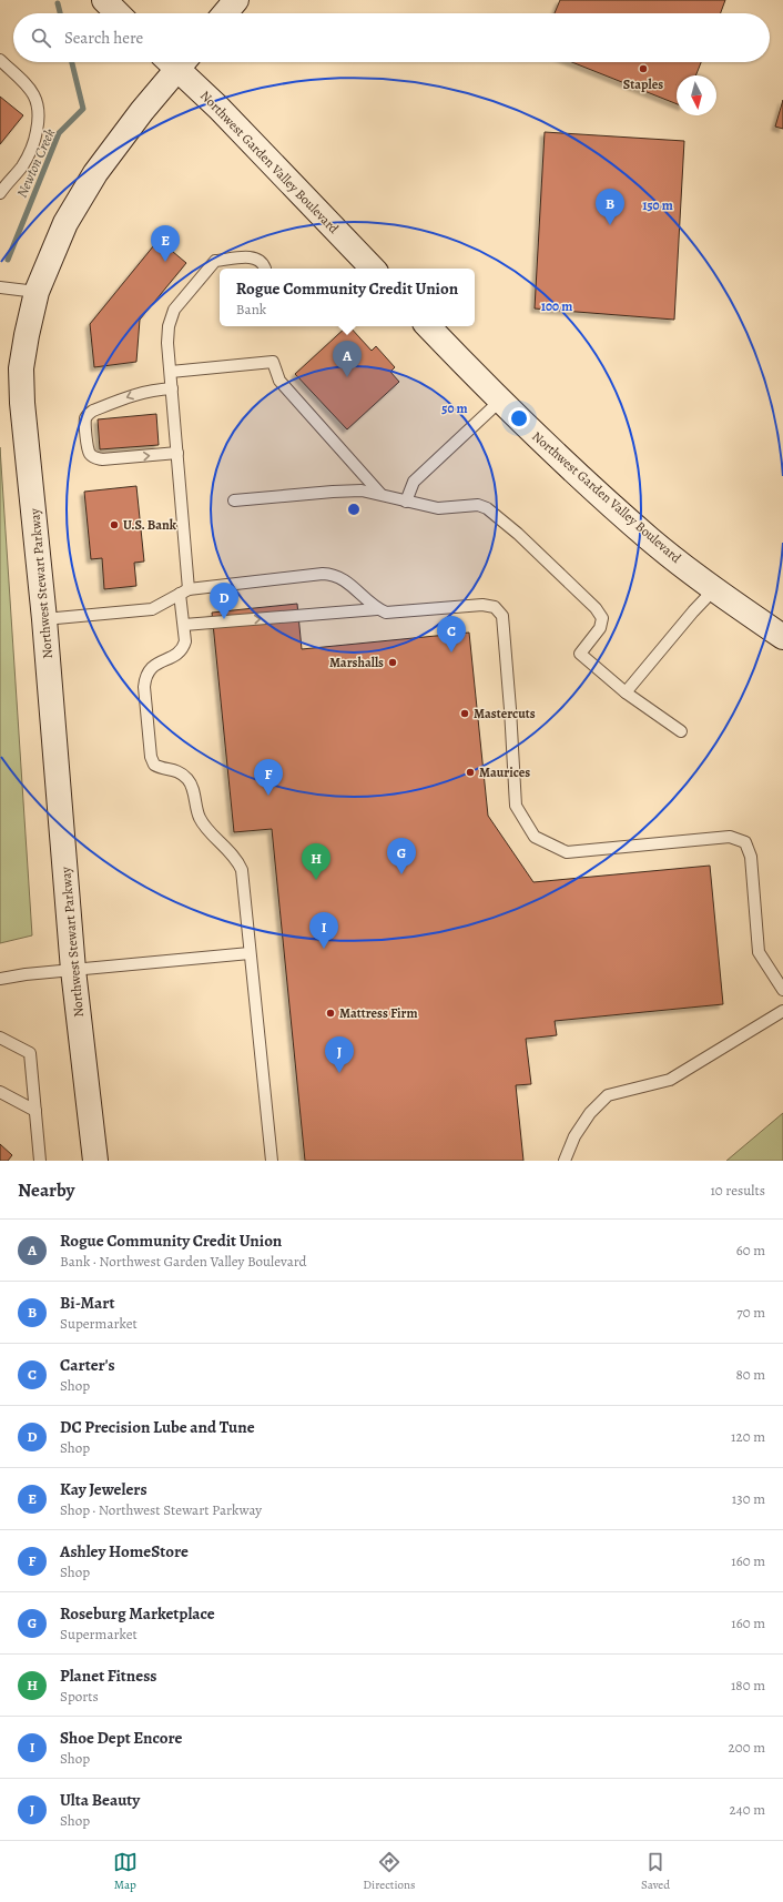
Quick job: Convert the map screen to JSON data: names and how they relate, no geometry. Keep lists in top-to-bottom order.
{
  "streets": {
    "main road": ["Northwest Garden Valley Boulevard", "Northwest Stewart Parkway"]
  },
  "water": ["Newton Creek"],
  "places": [
    "Staples",
    "U.S. Bank",
    "Marshalls",
    "Mastercuts",
    "Maurices",
    "Mattress Firm"
  ],
  "north": "bottom",
  "page": {
    "search": "Search here",
    "pins": [
      "B",
      "E",
      "A",
      "D",
      "C",
      "F",
      "G",
      "H",
      "I",
      "J"
    ],
    "popup": ["Rogue Community Credit Union", "Bank"],
    "heading": ["Nearby", "10 results"],
    "list": [
      {
        "mark": "A",
        "name": "Rogue Community Credit Union",
        "note": "Bank · Northwest Garden Valley Boulevard",
        "value": "60 m"
      },
      {
        "mark": "B",
        "name": "Bi-Mart",
        "note": "Supermarket",
        "value": "70 m"
      },
      {
        "mark": "C",
        "name": "Carter's",
        "note": "Shop",
        "value": "80 m"
      },
      {
        "mark": "D",
        "name": "DC Precision Lube and Tune",
        "note": "Shop",
        "value": "120 m"
      },
      {
        "mark": "E",
        "name": "Kay Jewelers",
        "note": "Shop · Northwest Stewart Parkway",
        "value": "130 m"
      },
      {
        "mark": "F",
        "name": "Ashley HomeStore",
        "note": "Shop",
        "value": "160 m"
      },
      {
        "mark": "G",
        "name": "Roseburg Marketplace",
        "note": "Supermarket",
        "value": "160 m"
      },
      {
        "mark": "H",
        "name": "Planet Fitness",
        "note": "Sports",
        "value": "180 m"
      },
      {
        "mark": "I",
        "name": "Shoe Dept Encore",
        "note": "Shop",
        "value": "200 m"
      },
      {
        "mark": "J",
        "name": "Ulta Beauty",
        "note": "Shop",
        "value": "240 m"
      }
    ],
    "nav": ["Map", "Directions", "Saved"]
  },
  "rings": ["150 m", "100 m", "50 m"]
}
